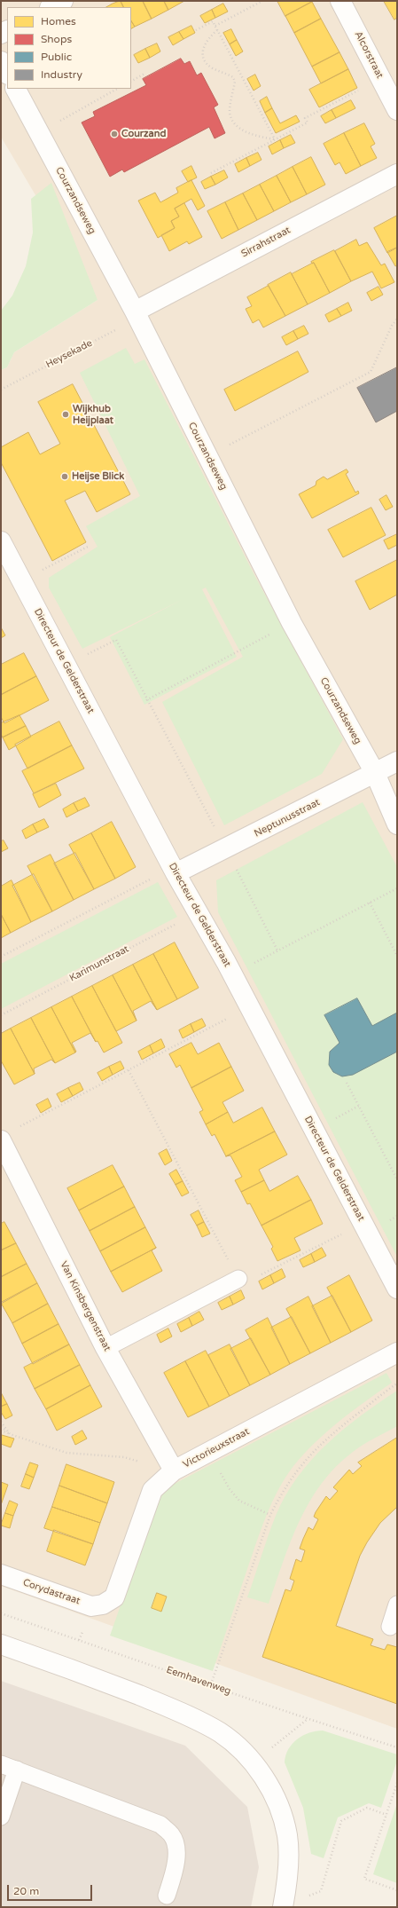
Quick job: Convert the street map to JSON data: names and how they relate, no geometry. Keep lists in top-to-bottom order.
{
  "streets": {
    "street": [
      "Alcorstraat",
      "Courzandseweg",
      "Sirrahstraat",
      "Directeur de Gelderstraat",
      "Neptunusstraat",
      "Van Kinsbergenstraat",
      "Victorieuxstraat",
      "Corydastraat"
    ],
    "path": ["Heysekade", "Karimunstraat", "Eemhavenweg"]
  },
  "crossings": [
    ["Courzandseweg", "Sirrahstraat"],
    ["Courzandseweg", "Heysekade"],
    ["Courzandseweg", "Neptunusstraat"],
    ["Sirrahstraat", "Heysekade"],
    ["Directeur de Gelderstraat", "Neptunusstraat"],
    ["Directeur de Gelderstraat", "Karimunstraat"],
    ["Van Kinsbergenstraat", "Victorieuxstraat"],
    ["Victorieuxstraat", "Corydastraat"]
  ],
  "places": ["Courzand", "Wijkhub Heijplaat", "Heijse Blick"],
  "legend": [
    "Homes",
    "Shops",
    "Public",
    "Industry"
  ],
  "scale_bar": "20 m"
}
